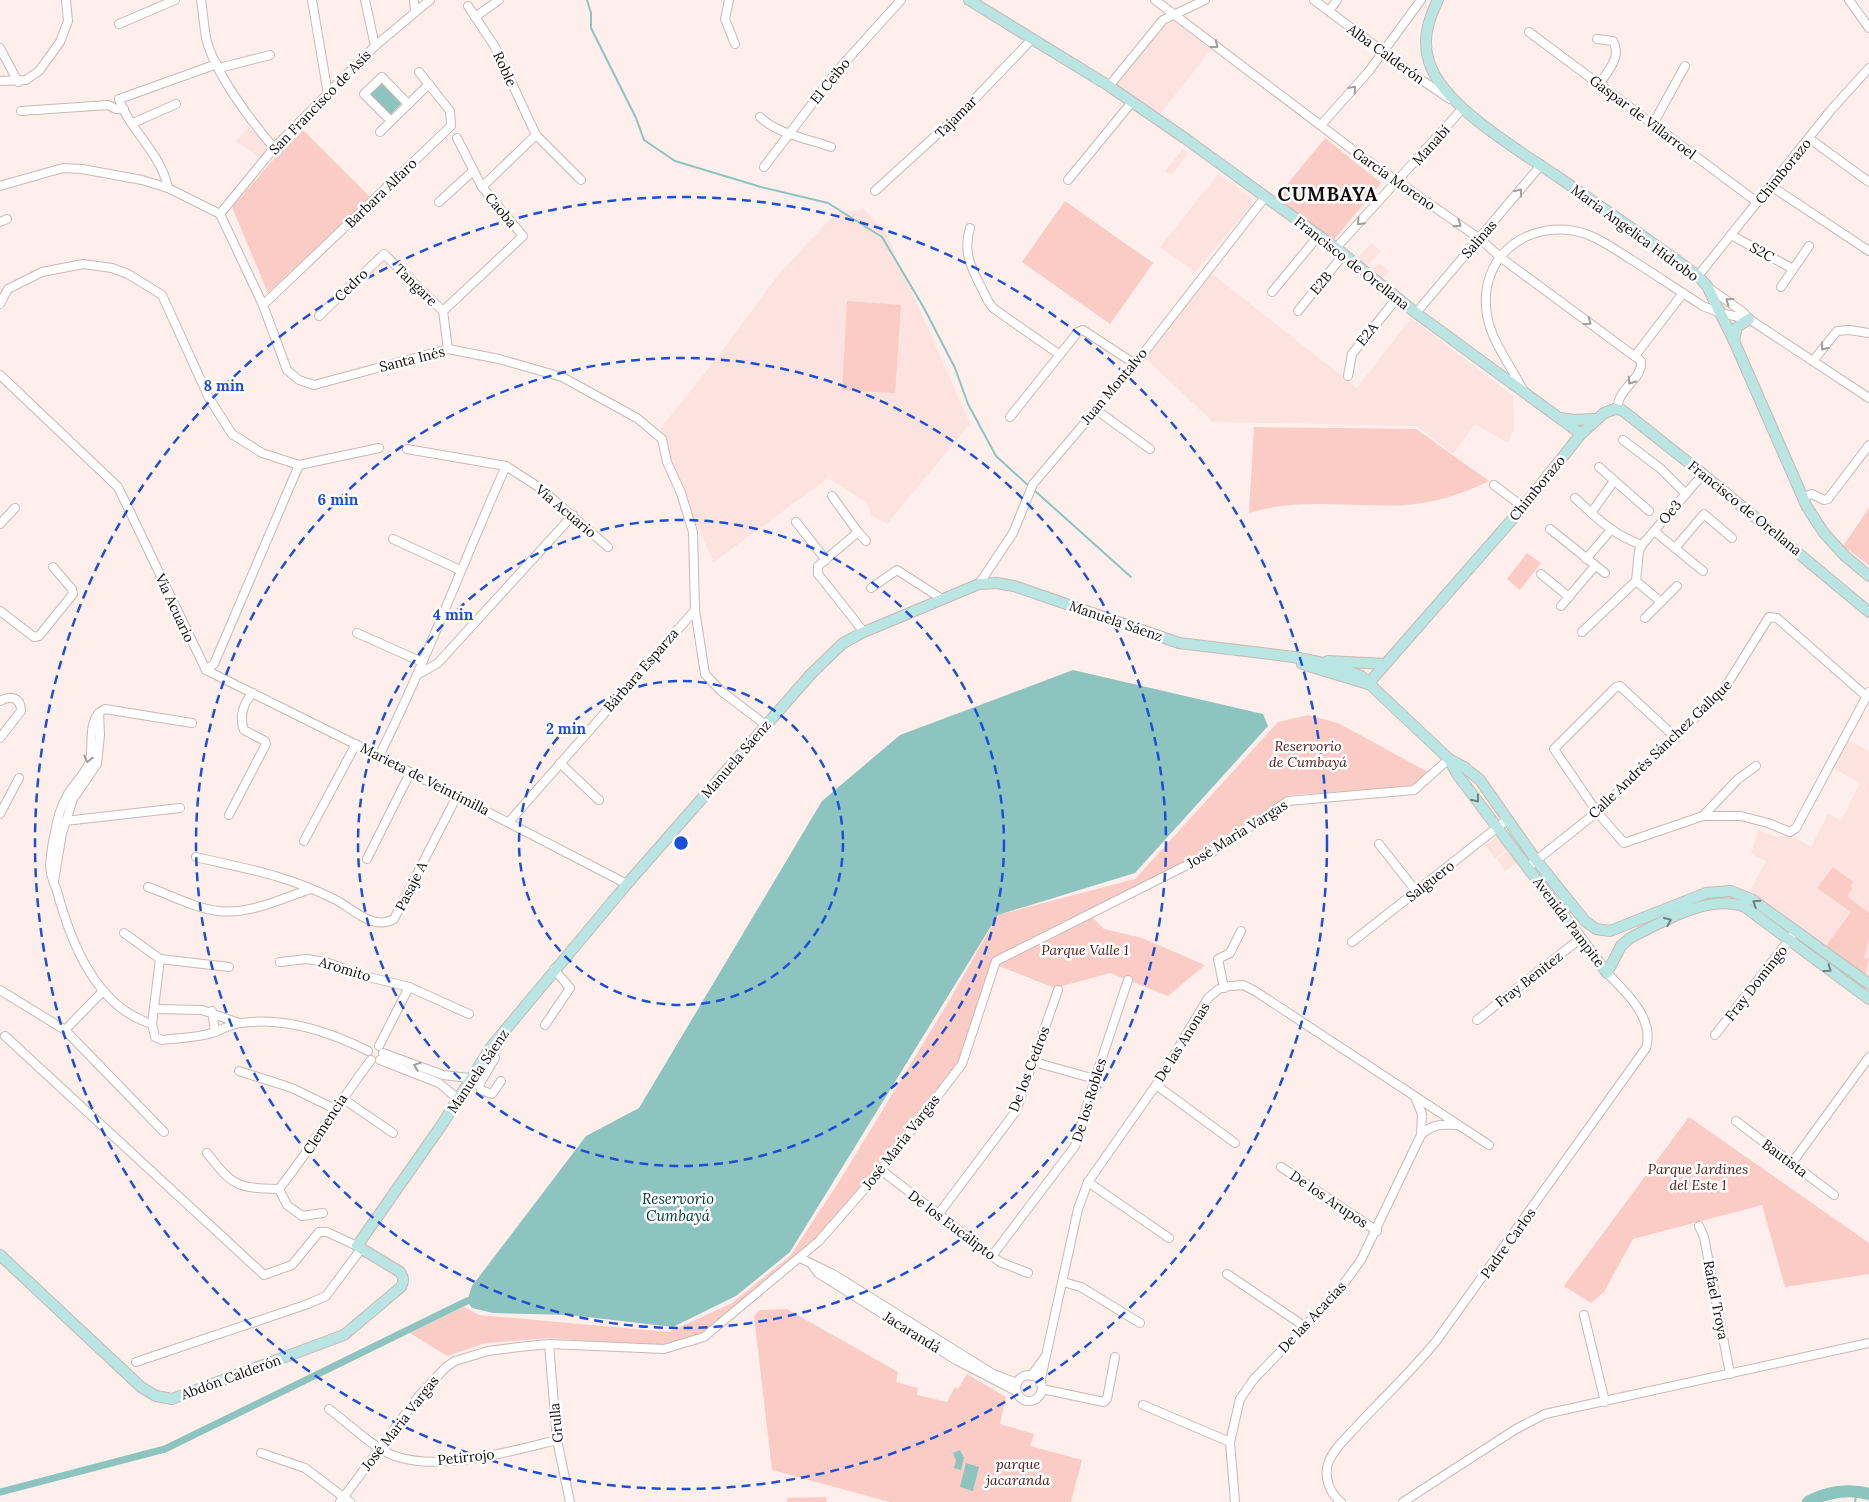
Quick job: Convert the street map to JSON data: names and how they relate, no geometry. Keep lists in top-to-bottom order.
{
  "streets": {
    "street": [
      "Alba Calderón",
      "Roble",
      "El Ceibo",
      "San Francisco de Asís",
      "Tajamar",
      "Gaspar de Villarroel",
      "Manabí",
      "Chimborazo",
      "García Moreno",
      "Barbara Alfaro",
      "Caoba",
      "Maria Angelica Hidrobo",
      "Salinas",
      "S2C",
      "Francisco de Orellana",
      "E2B",
      "Cedro",
      "Tangare",
      "E2A",
      "Santa Inés",
      "Juan Montalvo",
      "Via Acuario",
      "Oe3",
      "Manuela Sáenz",
      "Bárbara Esparza",
      "Calle Andrés Sánchez Gallque",
      "Marieta de Veintimilla",
      "José Maria Vargas",
      "Salguero",
      "Pasaje A",
      "Avenida Pampite",
      "Aromito",
      "Fray Benitez",
      "Fray Domingo",
      "De las Anonas",
      "De los Cedros",
      "De los Robles",
      "Clemencia",
      "Bautista",
      "De los Arupos",
      "De los Eucalipto",
      "Padre Carlos",
      "Rafael Troya",
      "De las Acacias",
      "Jacarandá",
      "Abdón Calderón",
      "Grulla",
      "Petirrojo"
    ]
  },
  "crossings": [
    ["Alba Calderón", "Manabí"],
    ["Alba Calderón", "Maria Angelica Hidrobo"],
    ["San Francisco de Asís", "Santa Inés"],
    ["Tajamar", "Francisco de Orellana"],
    ["Gaspar de Villarroel", "Chimborazo"],
    ["Manabí", "García Moreno"],
    ["Manabí", "Maria Angelica Hidrobo"],
    ["Manabí", "Francisco de Orellana"],
    ["Manabí", "E2B"],
    ["Chimborazo", "Maria Angelica Hidrobo"],
    ["Chimborazo", "S2C"],
    ["Chimborazo", "Francisco de Orellana"],
    ["Chimborazo", "Manuela Sáenz"],
    ["Chimborazo", "Avenida Pampite"],
    ["García Moreno", "Salinas"],
    ["Barbara Alfaro", "Santa Inés"],
    ["Caoba", "Tangare"],
    ["Maria Angelica Hidrobo", "Salinas"],
    ["Salinas", "Francisco de Orellana"],
    ["Francisco de Orellana", "E2B"],
    ["Francisco de Orellana", "E2A"],
    ["Francisco de Orellana", "Juan Montalvo"],
    ["Francisco de Orellana", "Oe3"],
    ["Cedro", "Tangare"],
    ["Tangare", "Santa Inés"],
    ["Santa Inés", "Manuela Sáenz"],
    ["Santa Inés", "Bárbara Esparza"],
    ["Juan Montalvo", "Manuela Sáenz"],
    ["Via Acuario", "Marieta de Veintimilla"],
    ["Manuela Sáenz", "Marieta de Veintimilla"],
    ["Manuela Sáenz", "Avenida Pampite"],
    ["Manuela Sáenz", "Abdón Calderón"],
    ["Bárbara Esparza", "Marieta de Veintimilla"],
    ["Calle Andrés Sánchez Gallque", "Avenida Pampite"],
    ["Marieta de Veintimilla", "Pasaje A"],
    ["José Maria Vargas", "Avenida Pampite"],
    ["José Maria Vargas", "De los Eucalipto"],
    ["José Maria Vargas", "Jacarandá"],
    ["José Maria Vargas", "Grulla"],
    ["José Maria Vargas", "Petirrojo"],
    ["Salguero", "Avenida Pampite"],
    ["Avenida Pampite", "Fray Benitez"],
    ["Avenida Pampite", "Fray Domingo"],
    ["Avenida Pampite", "Padre Carlos"],
    ["De las Anonas", "Jacarandá"],
    ["De los Cedros", "De los Eucalipto"],
    ["De los Robles", "De los Eucalipto"],
    ["De los Arupos", "De las Acacias"],
    ["Grulla", "Petirrojo"]
  ],
  "one_way": ["Manabí", "García Moreno", "Salinas"],
  "districts": ["CUMBAYA"],
  "water": ["Reservorio Cumbayá"],
  "parks": [
    "Reservorio de Cumbayá",
    "Parque Valle 1",
    "Parque Jardines del Este 1",
    "parque jacaranda"
  ],
  "rings": [
    "8 min",
    "6 min",
    "4 min",
    "2 min"
  ]
}
